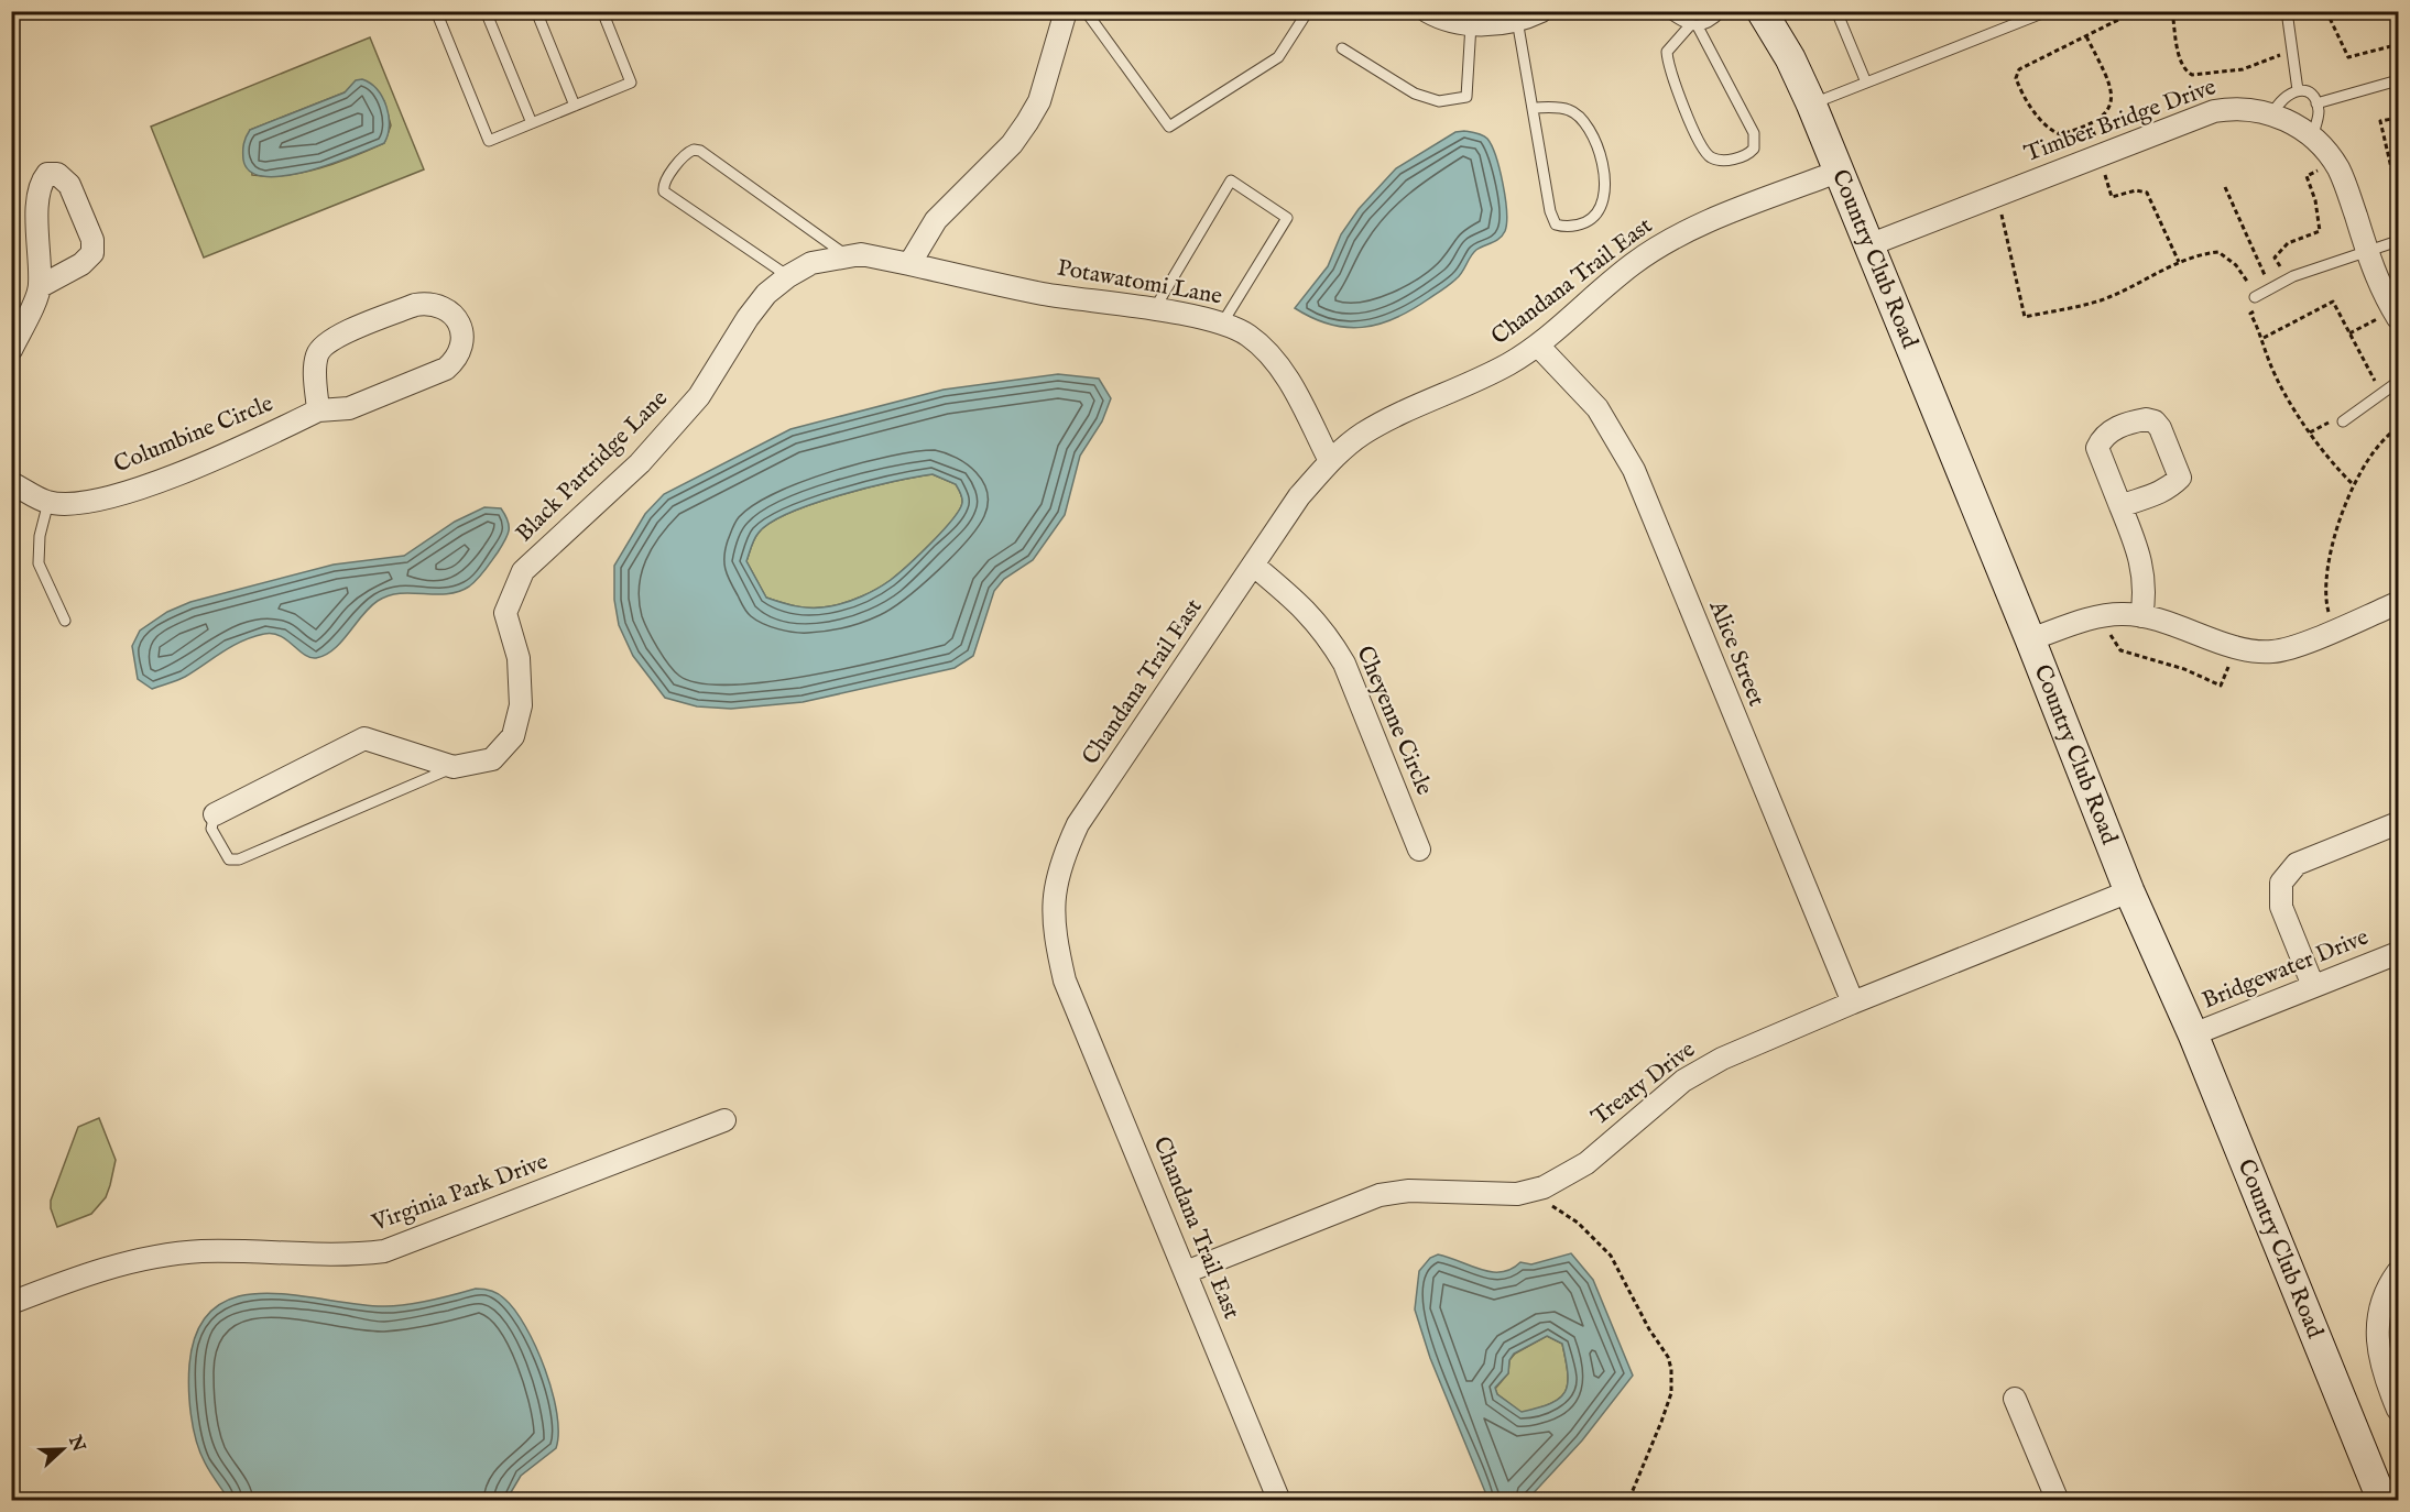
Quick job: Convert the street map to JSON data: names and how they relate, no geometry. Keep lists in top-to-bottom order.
{
  "streets": {
    "street": [
      "Timber Bridge Drive",
      "Country Club Road",
      "Chandana Trail East",
      "Potawatomi Lane",
      "Columbine Circle",
      "Black Partridge Lane",
      "Alice Street",
      "Cheyenne Circle",
      "Bridgewater Drive",
      "Treaty Drive",
      "Virginia Park Drive"
    ]
  },
  "crossings": [
    ["Timber Bridge Drive", "Country Club Road"],
    ["Country Club Road", "Chandana Trail East"],
    ["Country Club Road", "Bridgewater Drive"],
    ["Country Club Road", "Treaty Drive"],
    ["Chandana Trail East", "Potawatomi Lane"],
    ["Chandana Trail East", "Alice Street"],
    ["Chandana Trail East", "Cheyenne Circle"],
    ["Chandana Trail East", "Treaty Drive"],
    ["Potawatomi Lane", "Black Partridge Lane"],
    ["Alice Street", "Treaty Drive"]
  ],
  "north": "right"
}
